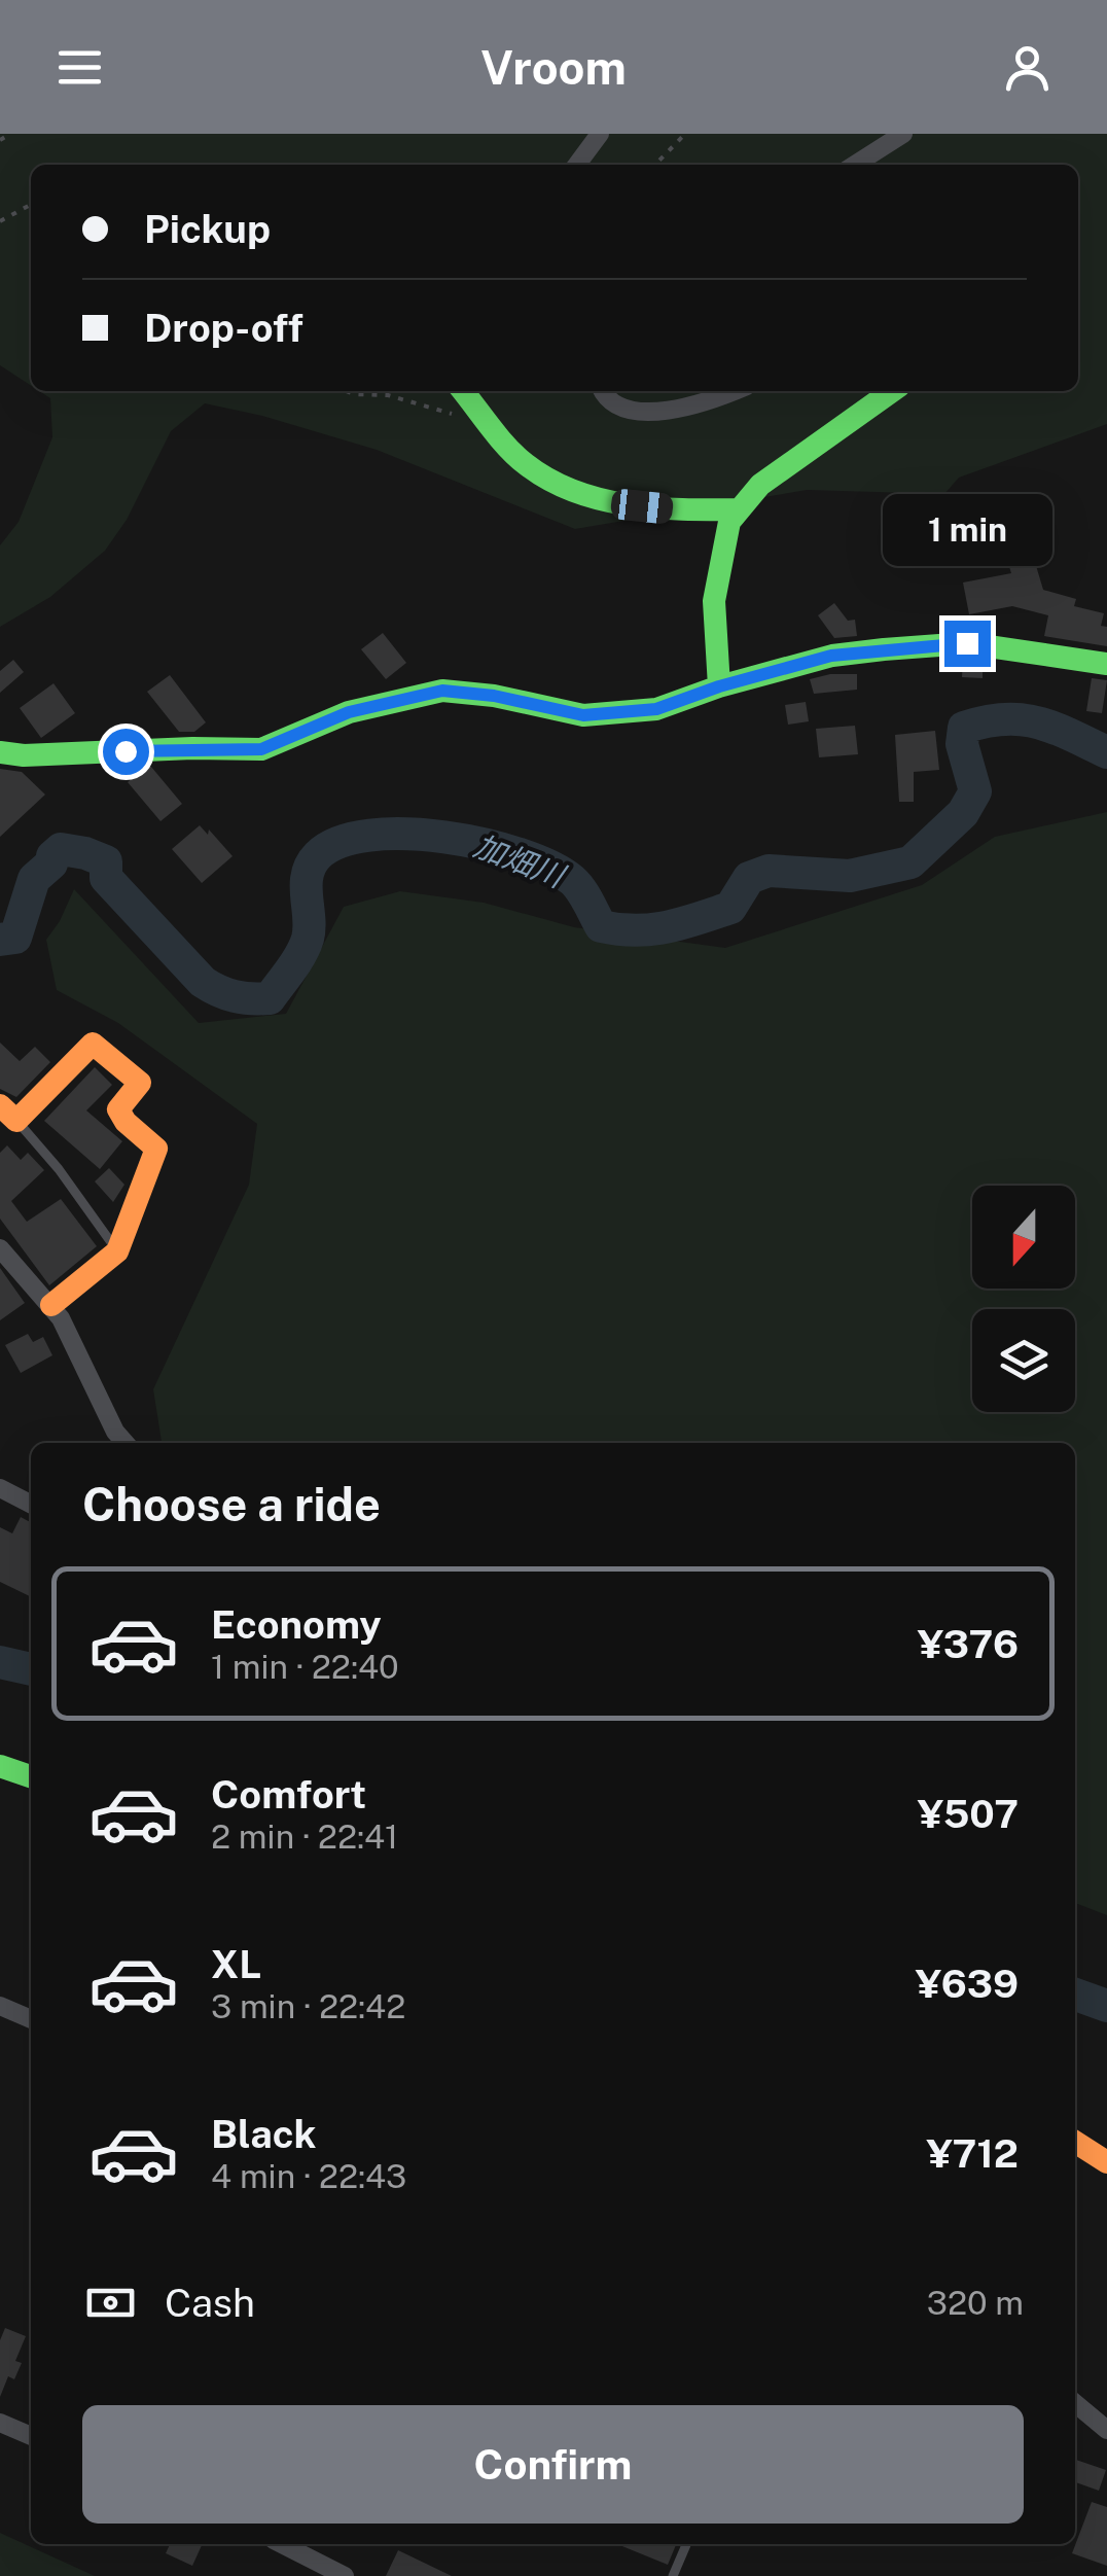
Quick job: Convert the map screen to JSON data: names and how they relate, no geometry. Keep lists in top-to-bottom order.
{
  "water": ["加畑川"],
  "north": "bottom",
  "page": {
    "header": "Vroom",
    "banner": ["Pickup", "Drop-off"],
    "bubble": "1 min",
    "heading": "Choose a ride",
    "list": [
      {
        "name": "Economy",
        "note": "1 min · 22:40",
        "value": "¥376"
      },
      {
        "name": "Comfort",
        "note": "2 min · 22:41",
        "value": "¥507"
      },
      {
        "name": "XL",
        "note": "3 min · 22:42",
        "value": "¥639"
      },
      {
        "name": "Black",
        "note": "4 min · 22:43",
        "value": "¥712"
      }
    ],
    "pay": ["Cash", "320 m"],
    "buttons": "Confirm"
  }
}
